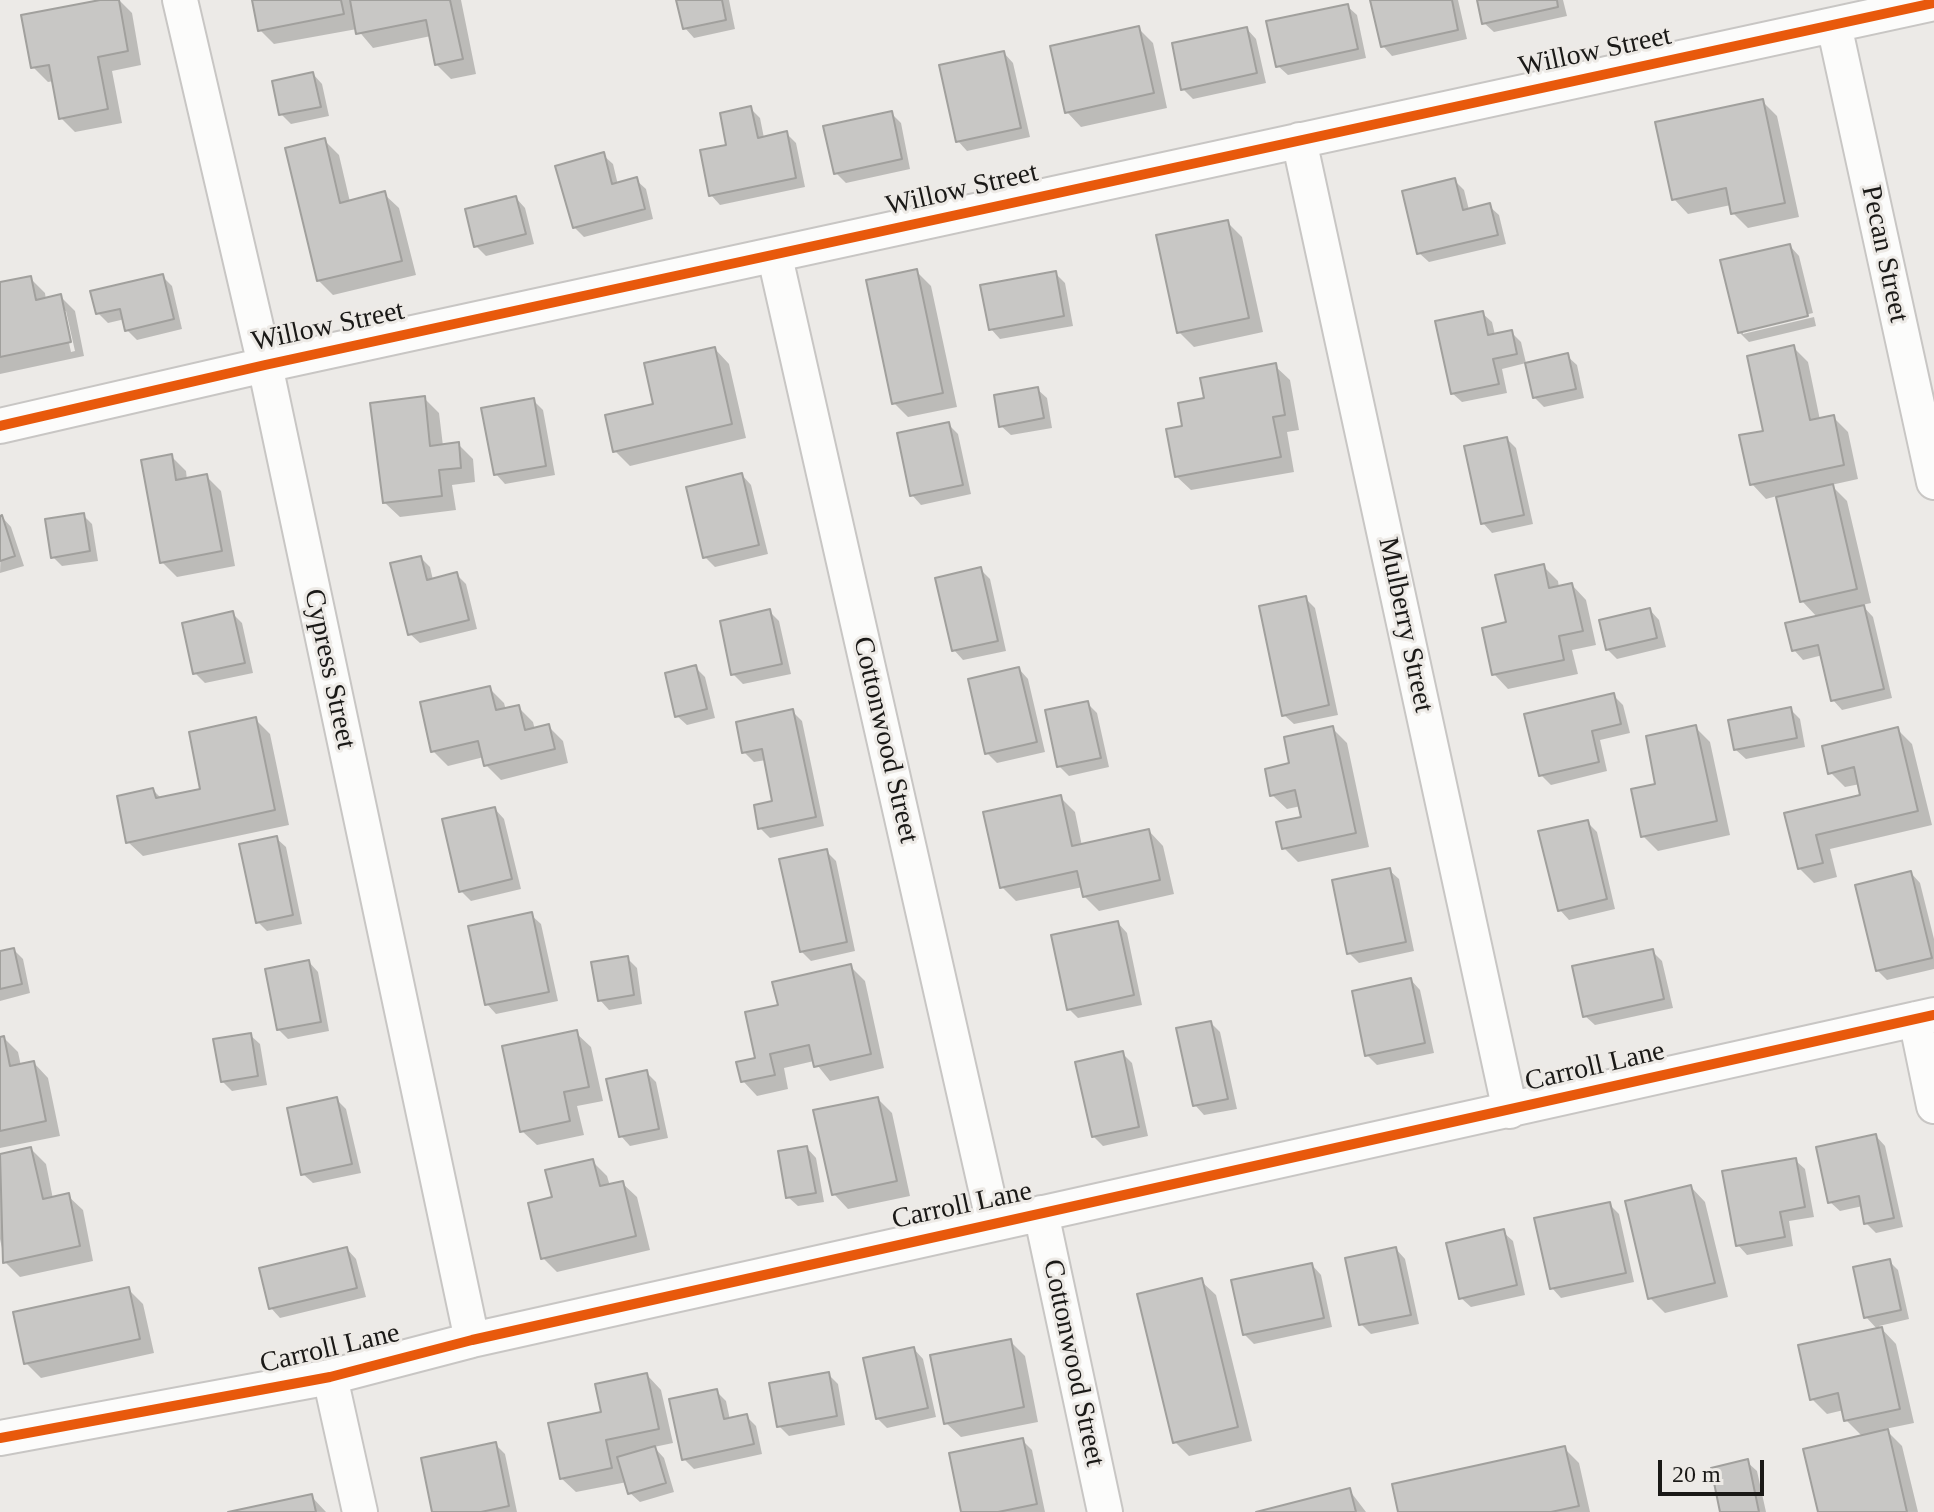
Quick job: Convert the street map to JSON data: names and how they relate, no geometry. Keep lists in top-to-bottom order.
{
  "streets": {
    "street": [
      "Willow Street",
      "Pecan Street",
      "Mulberry Street",
      "Cypress Street",
      "Cottonwood Street",
      "Carroll Lane"
    ]
  },
  "crossings": [
    ["Willow Street", "Pecan Street"],
    ["Willow Street", "Mulberry Street"],
    ["Willow Street", "Cypress Street"],
    ["Willow Street", "Cottonwood Street"],
    ["Mulberry Street", "Carroll Lane"],
    ["Cypress Street", "Carroll Lane"],
    ["Cottonwood Street", "Carroll Lane"]
  ],
  "scale_bar": "20 m"
}
